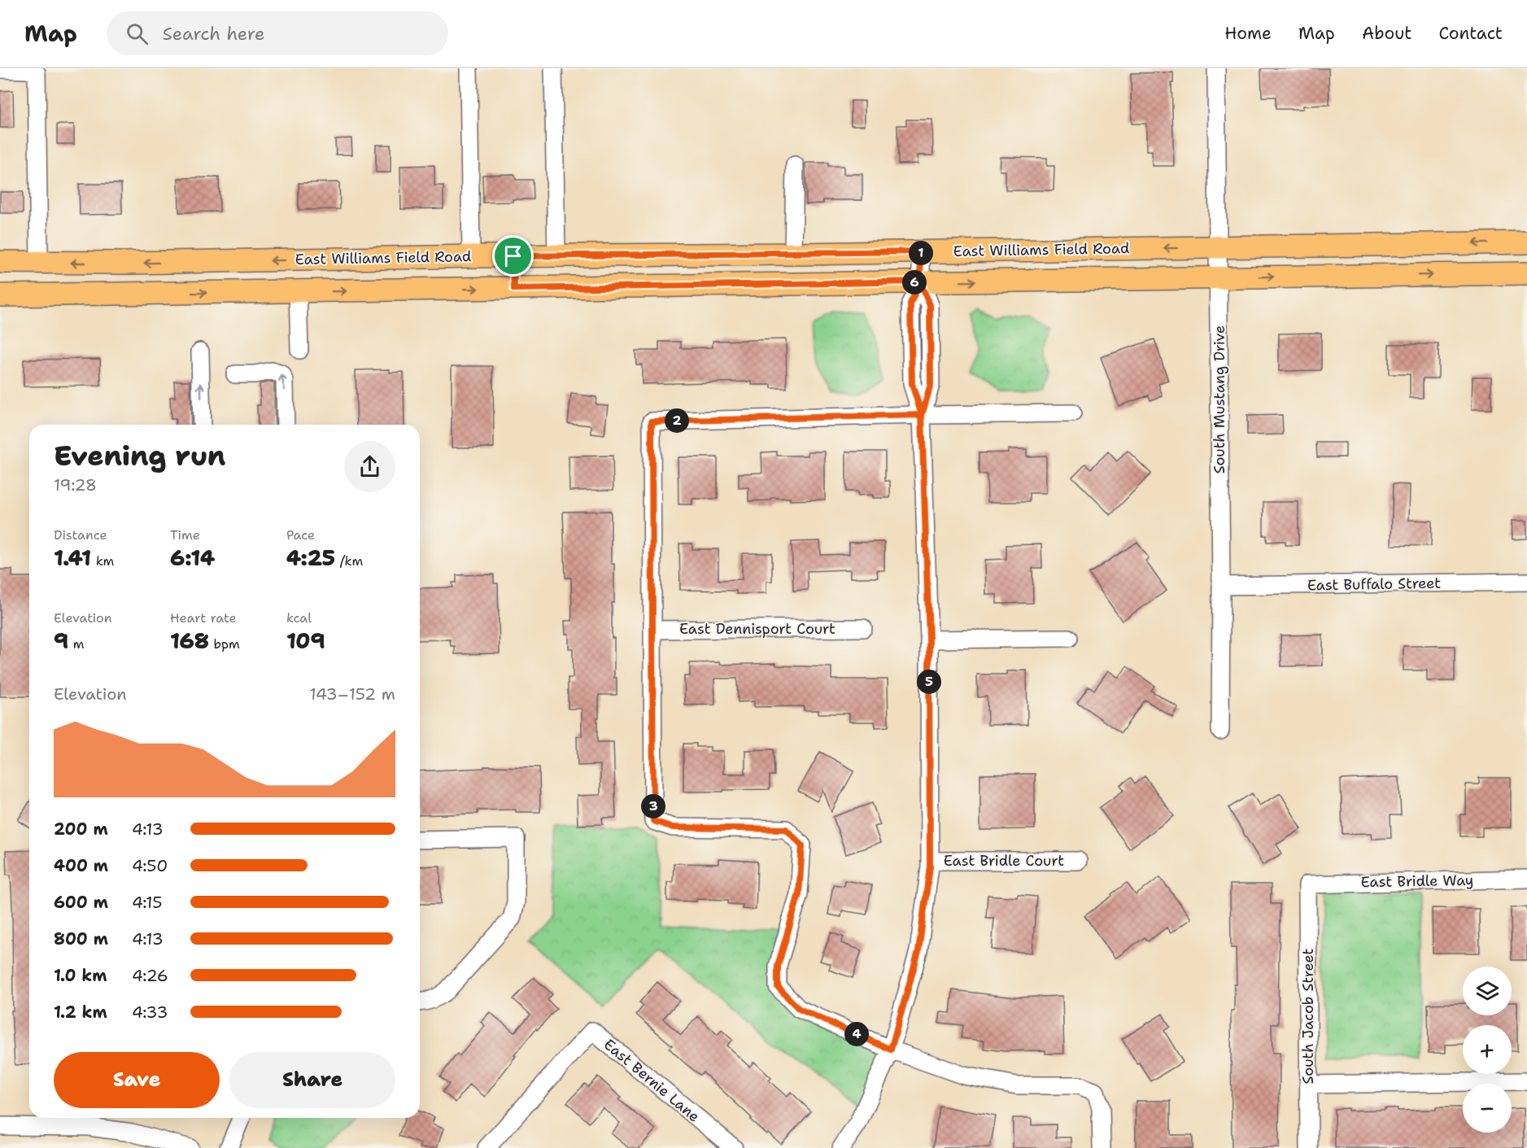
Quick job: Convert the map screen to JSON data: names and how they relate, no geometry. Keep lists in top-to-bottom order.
{
  "streets": {
    "main road": ["East Williams Field Road"],
    "street": [
      "South Mustang Drive",
      "East Buffalo Street",
      "East Dennisport Court",
      "East Bridle Court",
      "East Bridle Way",
      "South Jacob Street",
      "East Bernie Lane"
    ]
  },
  "crossings": [
    ["East Williams Field Road", "South Mustang Drive"],
    ["South Mustang Drive", "East Buffalo Street"],
    ["East Bridle Way", "South Jacob Street"]
  ],
  "page": {
    "header": "Map",
    "search": "Search here",
    "nav": [
      "Home",
      "Map",
      "About",
      "Contact"
    ],
    "pins": [
      "1",
      "6",
      "2",
      "5",
      "3",
      "4"
    ],
    "heading": ["Evening run", "19:28"],
    "stats": [
      ["Distance", "1.41 km"],
      ["Time", "6:14"],
      ["Pace", "4:25 /km"],
      ["Elevation", "9 m"],
      ["Heart rate", "168 bpm"],
      ["kcal", "109"]
    ],
    "chart": ["Elevation", "143–152 m"],
    "list": [
      {
        "name": "200 m",
        "note": "4:13"
      },
      {
        "name": "400 m",
        "note": "4:50"
      },
      {
        "name": "600 m",
        "note": "4:15"
      },
      {
        "name": "800 m",
        "note": "4:13"
      },
      {
        "name": "1.0 km",
        "note": "4:26"
      },
      {
        "name": "1.2 km",
        "note": "4:33"
      }
    ],
    "map_buttons": ["+", "−"],
    "buttons": ["Save", "Share"]
  }
}
